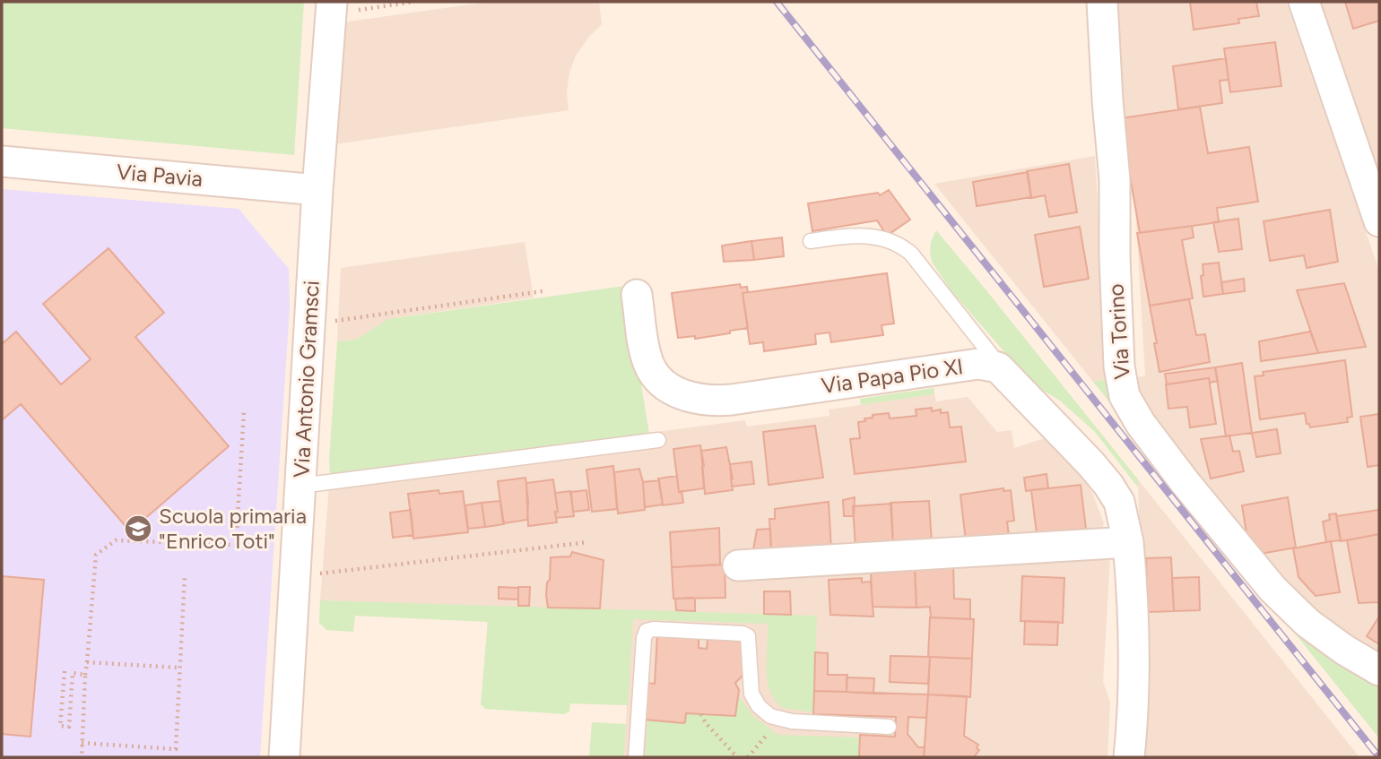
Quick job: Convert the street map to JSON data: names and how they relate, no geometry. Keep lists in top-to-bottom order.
{
  "streets": {
    "street": [
      "Via Pavia",
      "Via Torino",
      "Via Papa Pio XI",
      "Via Antonio Gramsci"
    ]
  },
  "crossings": [
    ["Via Pavia", "Via Antonio Gramsci"]
  ],
  "places": {
    "school or university": ["Scuola primaria \"Enrico Toti\""]
  }
}
